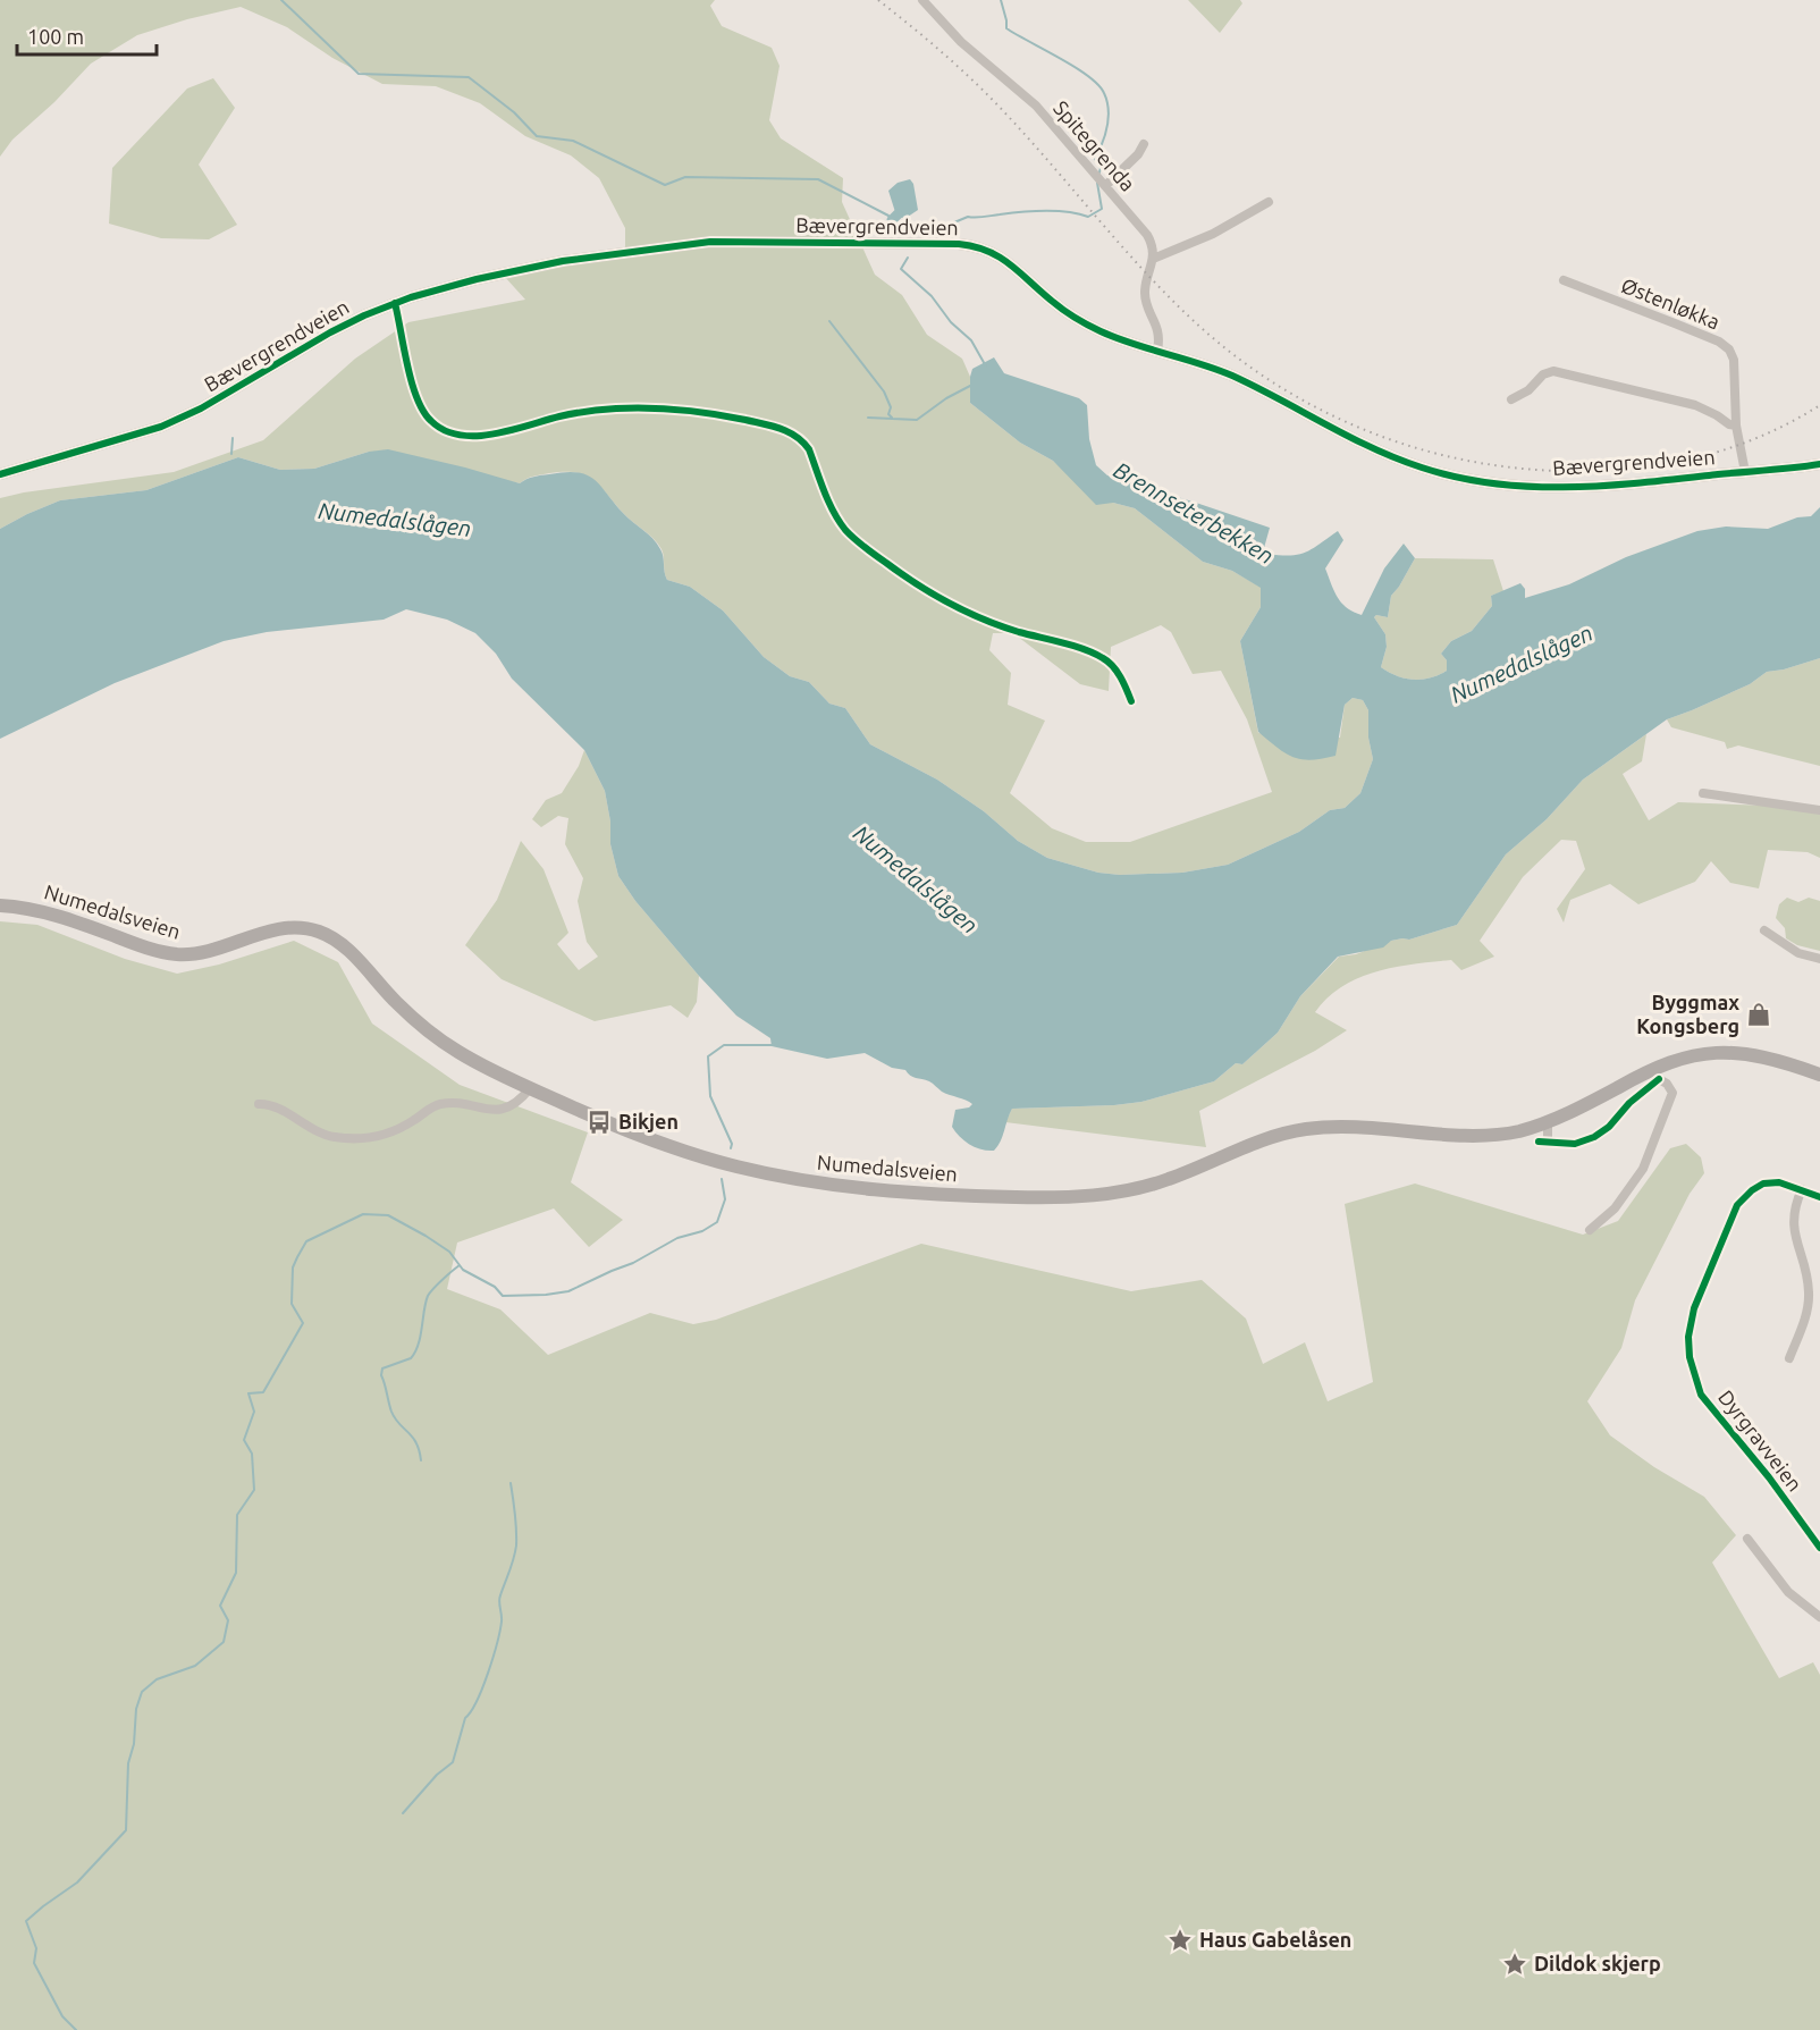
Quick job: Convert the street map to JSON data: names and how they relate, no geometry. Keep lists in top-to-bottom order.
{
  "streets": {
    "main road": ["Bævergrendveien", "Numedalsveien"],
    "street": ["Spitegrenda", "Østenløkka", "Dyrgravveien"]
  },
  "crossings": [
    ["Bævergrendveien", "Østenløkka"]
  ],
  "water": ["Brennseterbekken", "Numedalslågen"],
  "places": {
    "shop": ["Byggmax Kongsberg"],
    "bus stop": ["Bikjen"],
    "place": ["Haus Gabelåsen", "Dildok skjerp"]
  },
  "scale_bar": "100 m"
}
